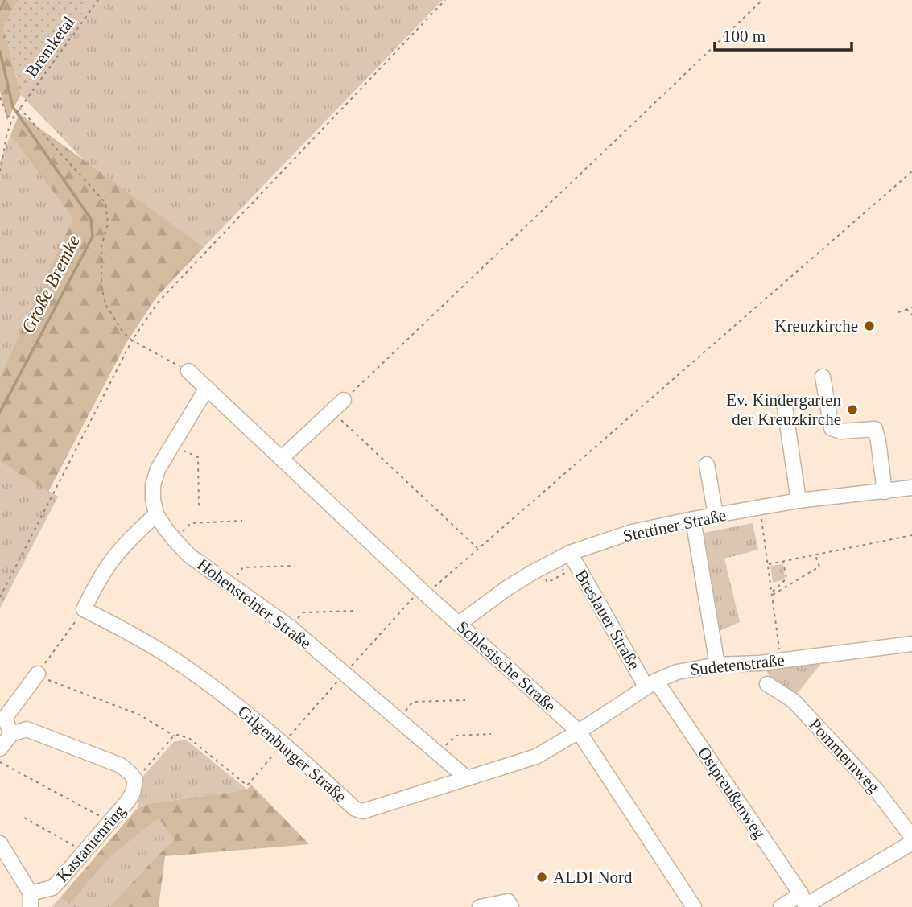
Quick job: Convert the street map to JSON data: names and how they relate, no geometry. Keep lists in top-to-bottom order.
{
  "streets": {
    "street": [
      "Stettiner Straße",
      "Hohensteiner Straße",
      "Breslauer Straße",
      "Sudetenstraße",
      "Schlesische Straße",
      "Gilgenburger Straße",
      "Pommernweg",
      "Ostpreußenweg",
      "Kastanienring"
    ],
    "path": ["Bremketal"]
  },
  "crossings": [
    ["Stettiner Straße", "Breslauer Straße"],
    ["Stettiner Straße", "Schlesische Straße"],
    ["Hohensteiner Straße", "Schlesische Straße"],
    ["Hohensteiner Straße", "Gilgenburger Straße"],
    ["Breslauer Straße", "Sudetenstraße"],
    ["Breslauer Straße", "Ostpreußenweg"],
    ["Sudetenstraße", "Schlesische Straße"],
    ["Sudetenstraße", "Gilgenburger Straße"],
    ["Sudetenstraße", "Ostpreußenweg"],
    ["Schlesische Straße", "Gilgenburger Straße"]
  ],
  "water": ["Große Bremke"],
  "places": ["Kreuzkirche", "Ev. Kindergarten der Kreuzkirche", "ALDI Nord"],
  "scale_bar": "100 m"
}
